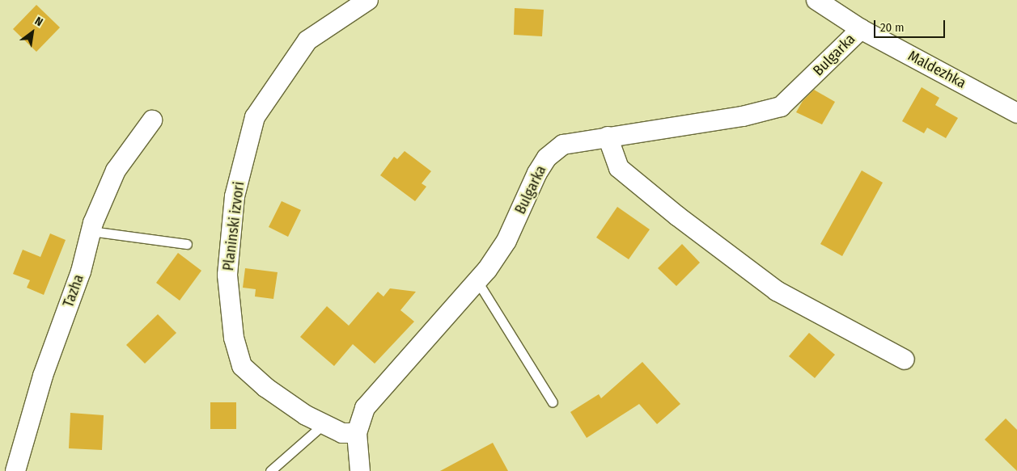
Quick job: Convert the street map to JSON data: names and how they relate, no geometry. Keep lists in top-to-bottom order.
{
  "streets": {
    "street": [
      "Bulgarka",
      "Maldezhka",
      "Planinski izvori",
      "Tazha"
    ]
  },
  "crossings": [
    ["Bulgarka", "Maldezhka"],
    ["Bulgarka", "Planinski izvori"]
  ],
  "scale_bar": "20 m",
  "north": "top right"
}
